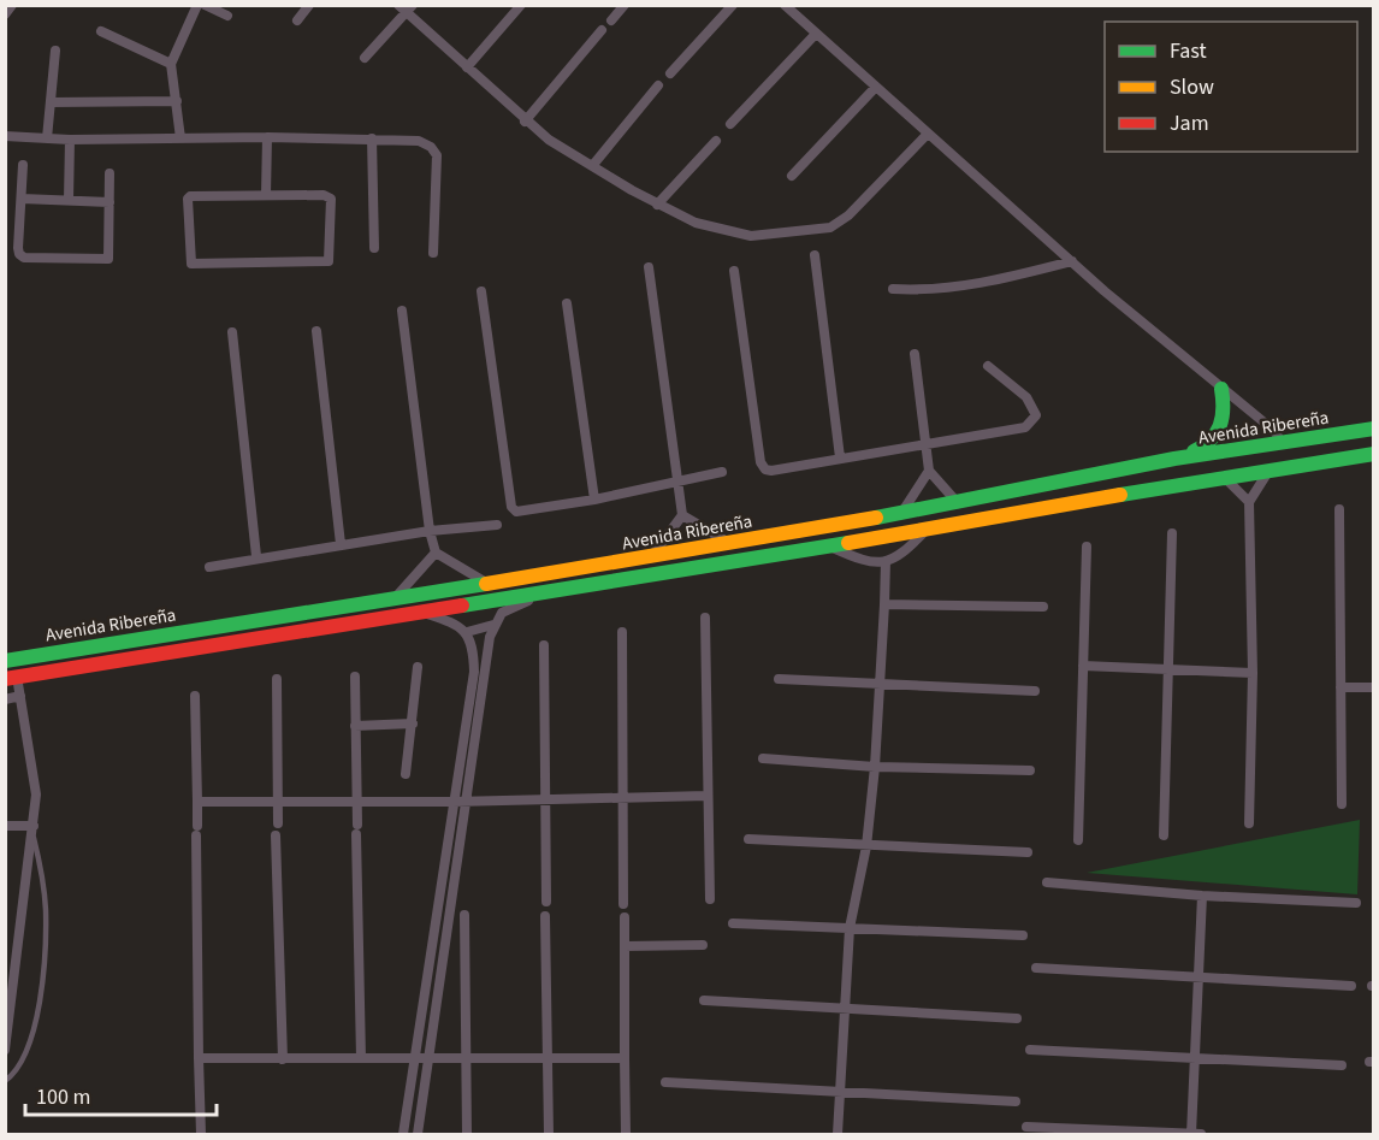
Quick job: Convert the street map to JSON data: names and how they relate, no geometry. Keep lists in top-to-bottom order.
{
  "streets": {
    "street": ["Avenida Ribereña"]
  },
  "legend": ["Fast", "Slow", "Jam"],
  "scale_bar": "100 m"
}
